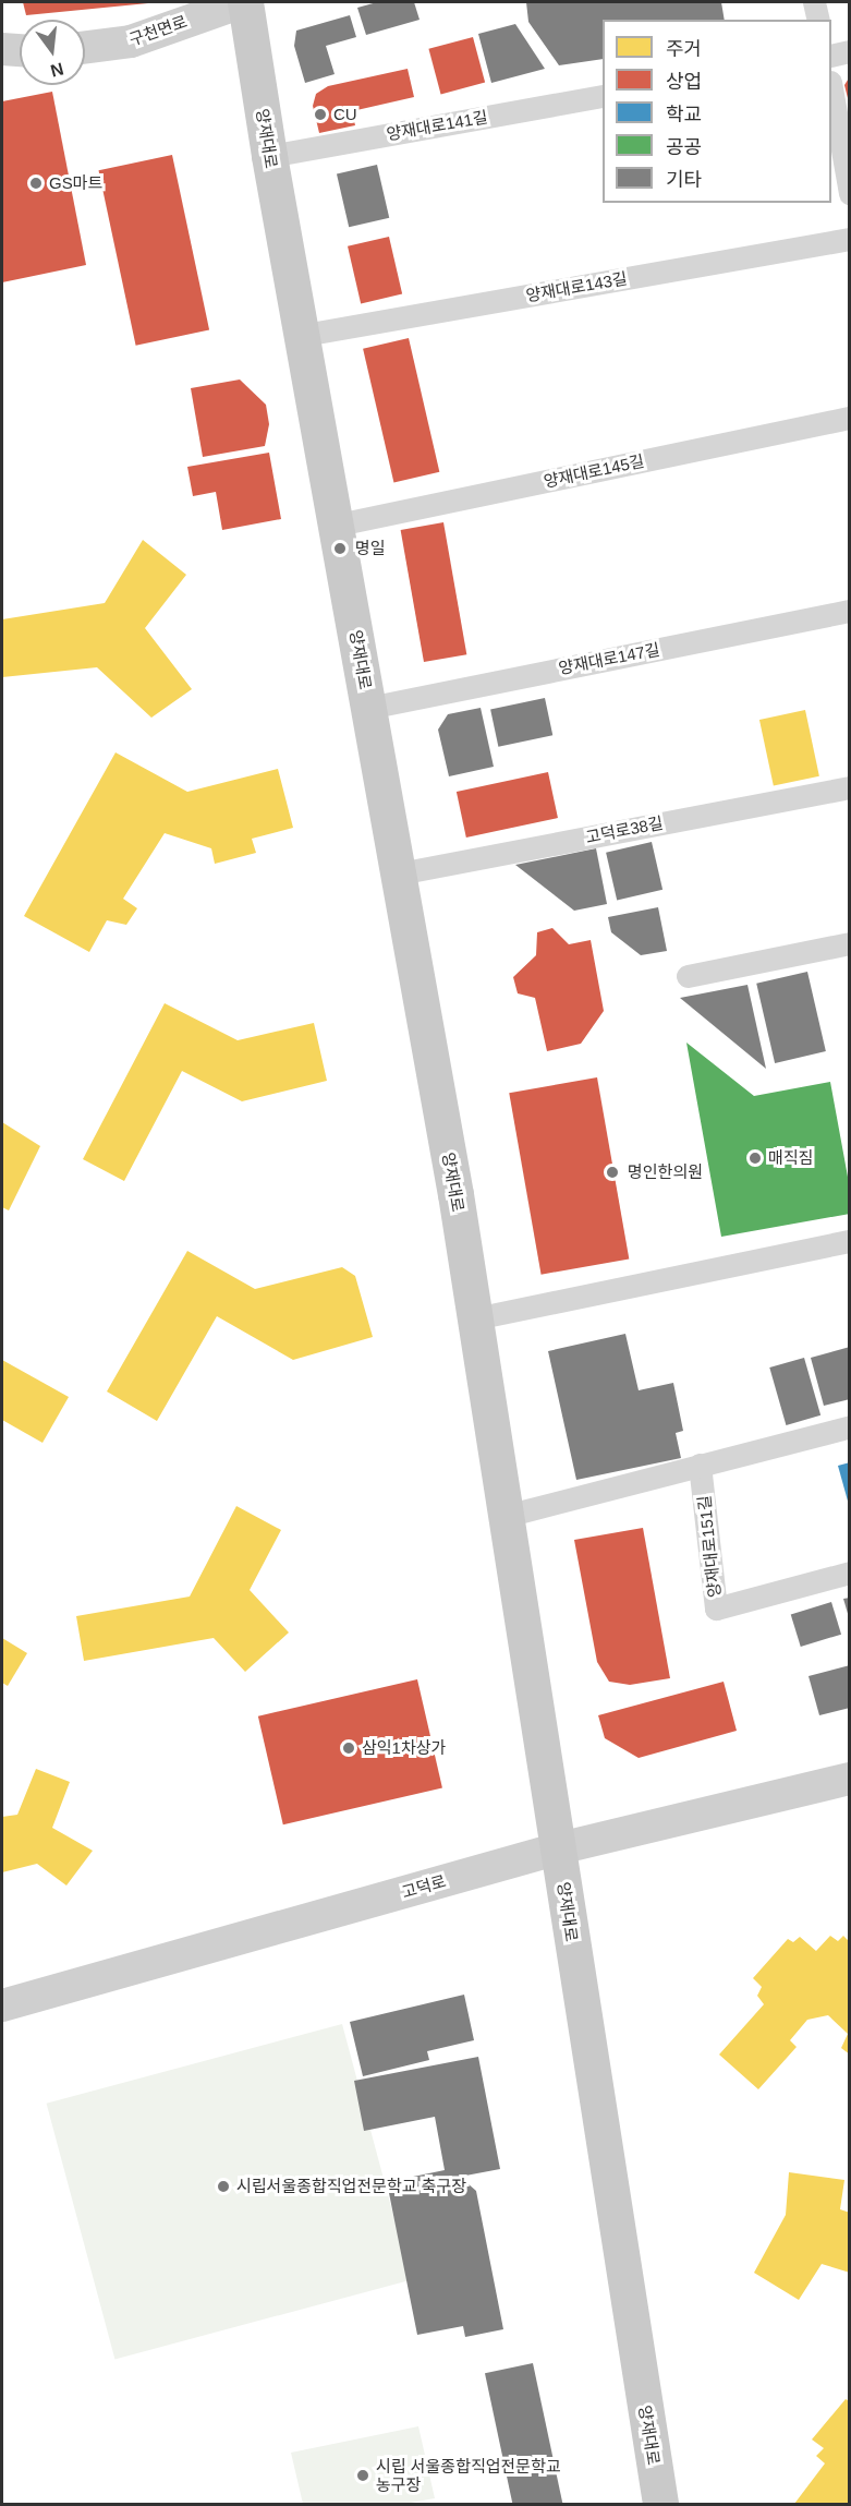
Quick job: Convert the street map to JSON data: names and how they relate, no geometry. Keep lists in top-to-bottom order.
{
  "streets": {
    "main road": ["구천면로", "양재대로", "고덕로"],
    "street": [
      "양재대로141길",
      "양재대로143길",
      "양재대로145길",
      "양재대로147길",
      "고덕로38길",
      "양재대로151길"
    ]
  },
  "crossings": [
    ["구천면로", "양재대로"],
    ["양재대로141길", "양재대로"],
    ["양재대로", "양재대로143길"],
    ["양재대로", "양재대로145길"],
    ["양재대로", "양재대로147길"],
    ["양재대로", "고덕로38길"],
    ["양재대로", "고덕로"]
  ],
  "places": [
    "CU",
    "GS마트",
    "명일",
    "매직짐",
    "명인한의원",
    "삼익1차상가",
    "시립서울종합직업전문학교 축구장",
    "시립 서울종합직업전문학교 농구장"
  ],
  "legend": [
    "주거",
    "상업",
    "학교",
    "공공",
    "기타"
  ],
  "north": "bottom"
}
